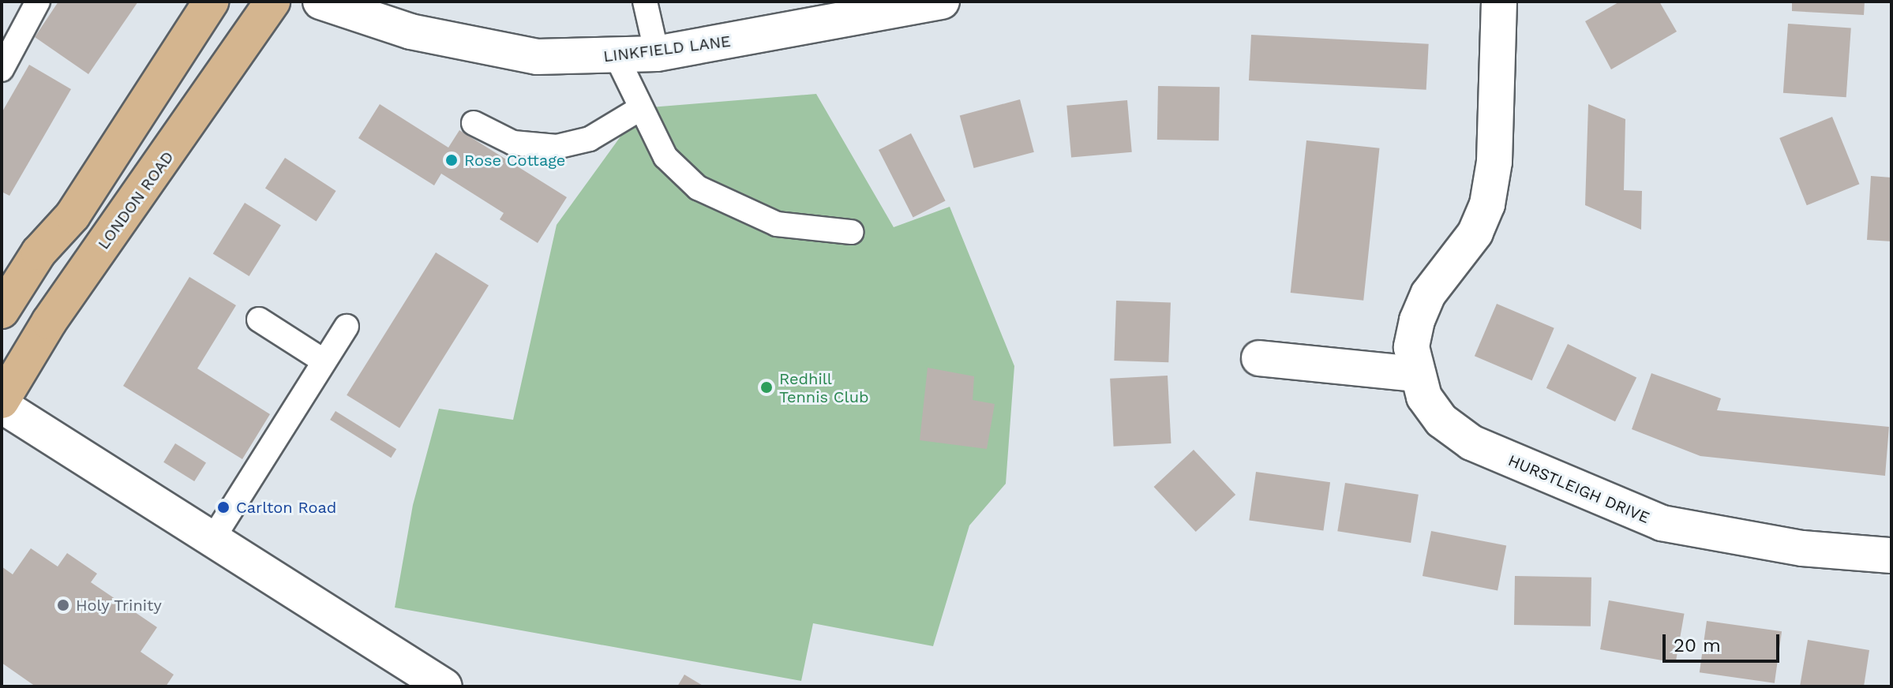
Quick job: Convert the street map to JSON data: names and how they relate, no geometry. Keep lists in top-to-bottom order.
{
  "streets": {
    "main road": ["LONDON ROAD"],
    "street": ["LINKFIELD LANE", "HURSTLEIGH DRIVE"]
  },
  "places": [
    "Rose Cottage",
    "Redhill Tennis Club",
    "Carlton Road",
    "Holy Trinity"
  ],
  "scale_bar": "20 m"
}
